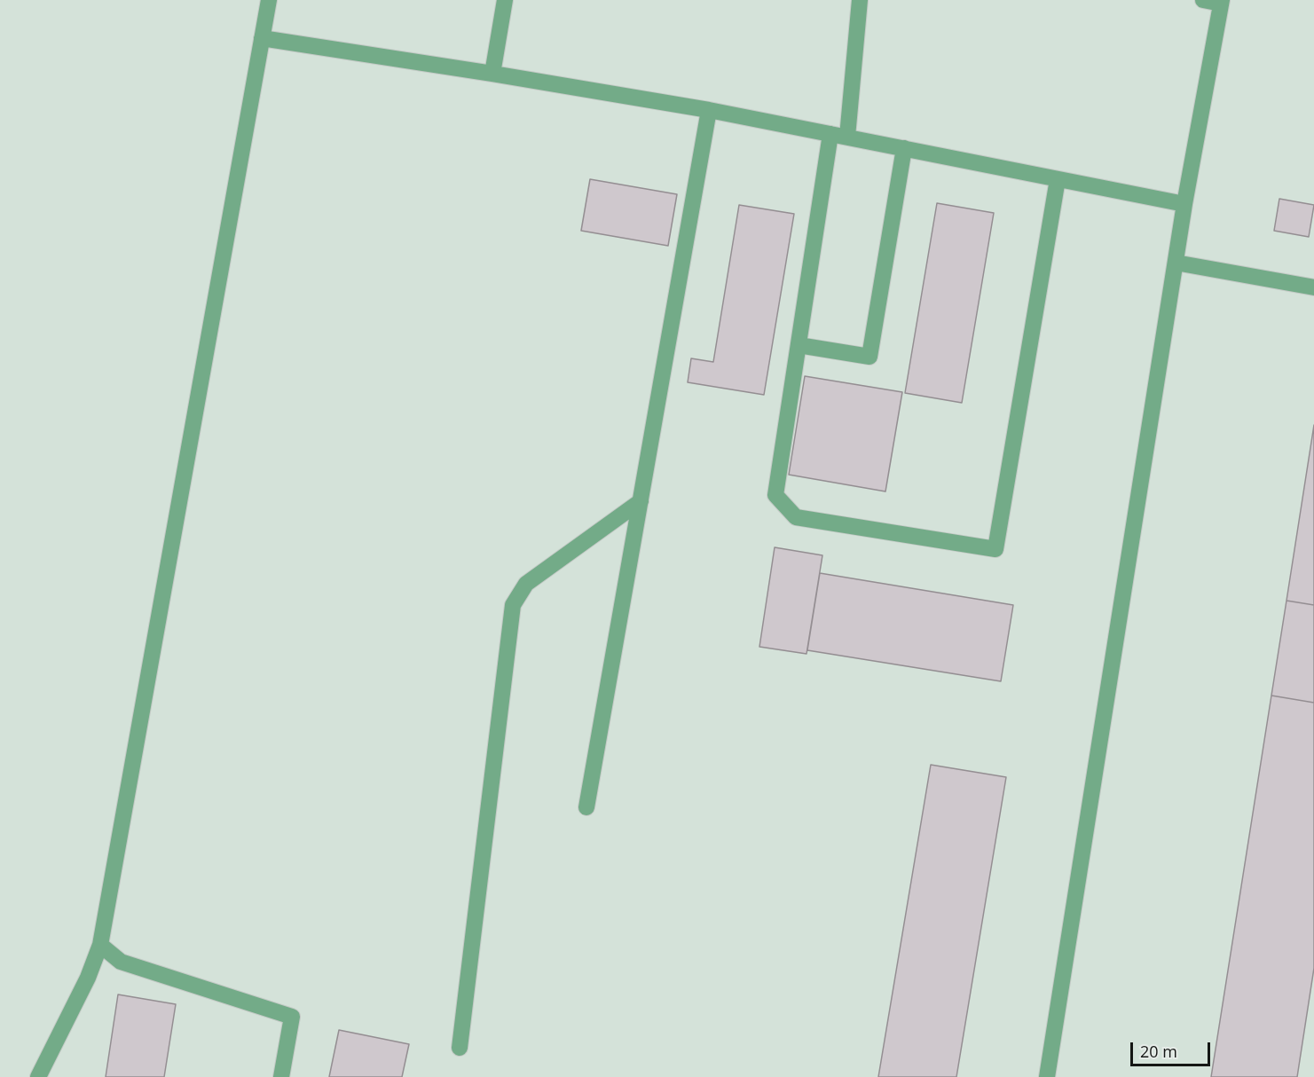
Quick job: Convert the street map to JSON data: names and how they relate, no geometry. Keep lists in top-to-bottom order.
{
  "scale_bar": "20 m"
}
